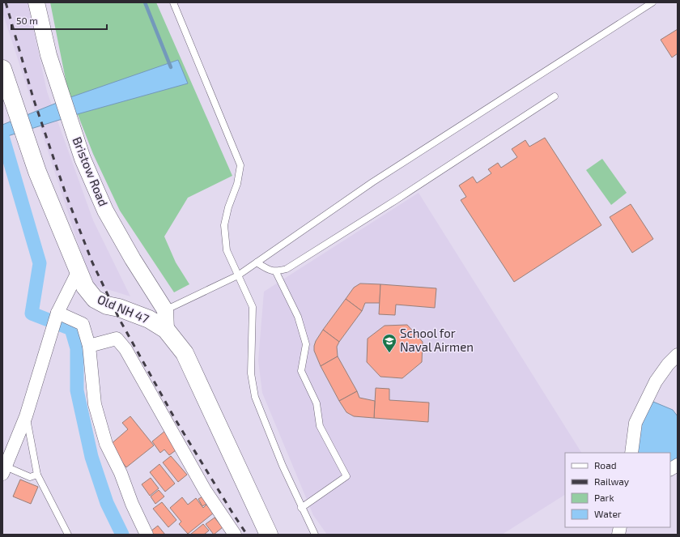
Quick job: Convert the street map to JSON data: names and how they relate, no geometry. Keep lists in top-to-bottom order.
{
  "streets": {
    "main road": ["Old NH 47"],
    "street": ["Bristow Road"]
  },
  "crossings": [
    ["Bristow Road", "Old NH 47"]
  ],
  "places": {
    "school or university": ["School for Naval Airmen"]
  },
  "legend": [
    "Road",
    "Railway",
    "Park",
    "Water"
  ],
  "scale_bar": "50 m"
}
